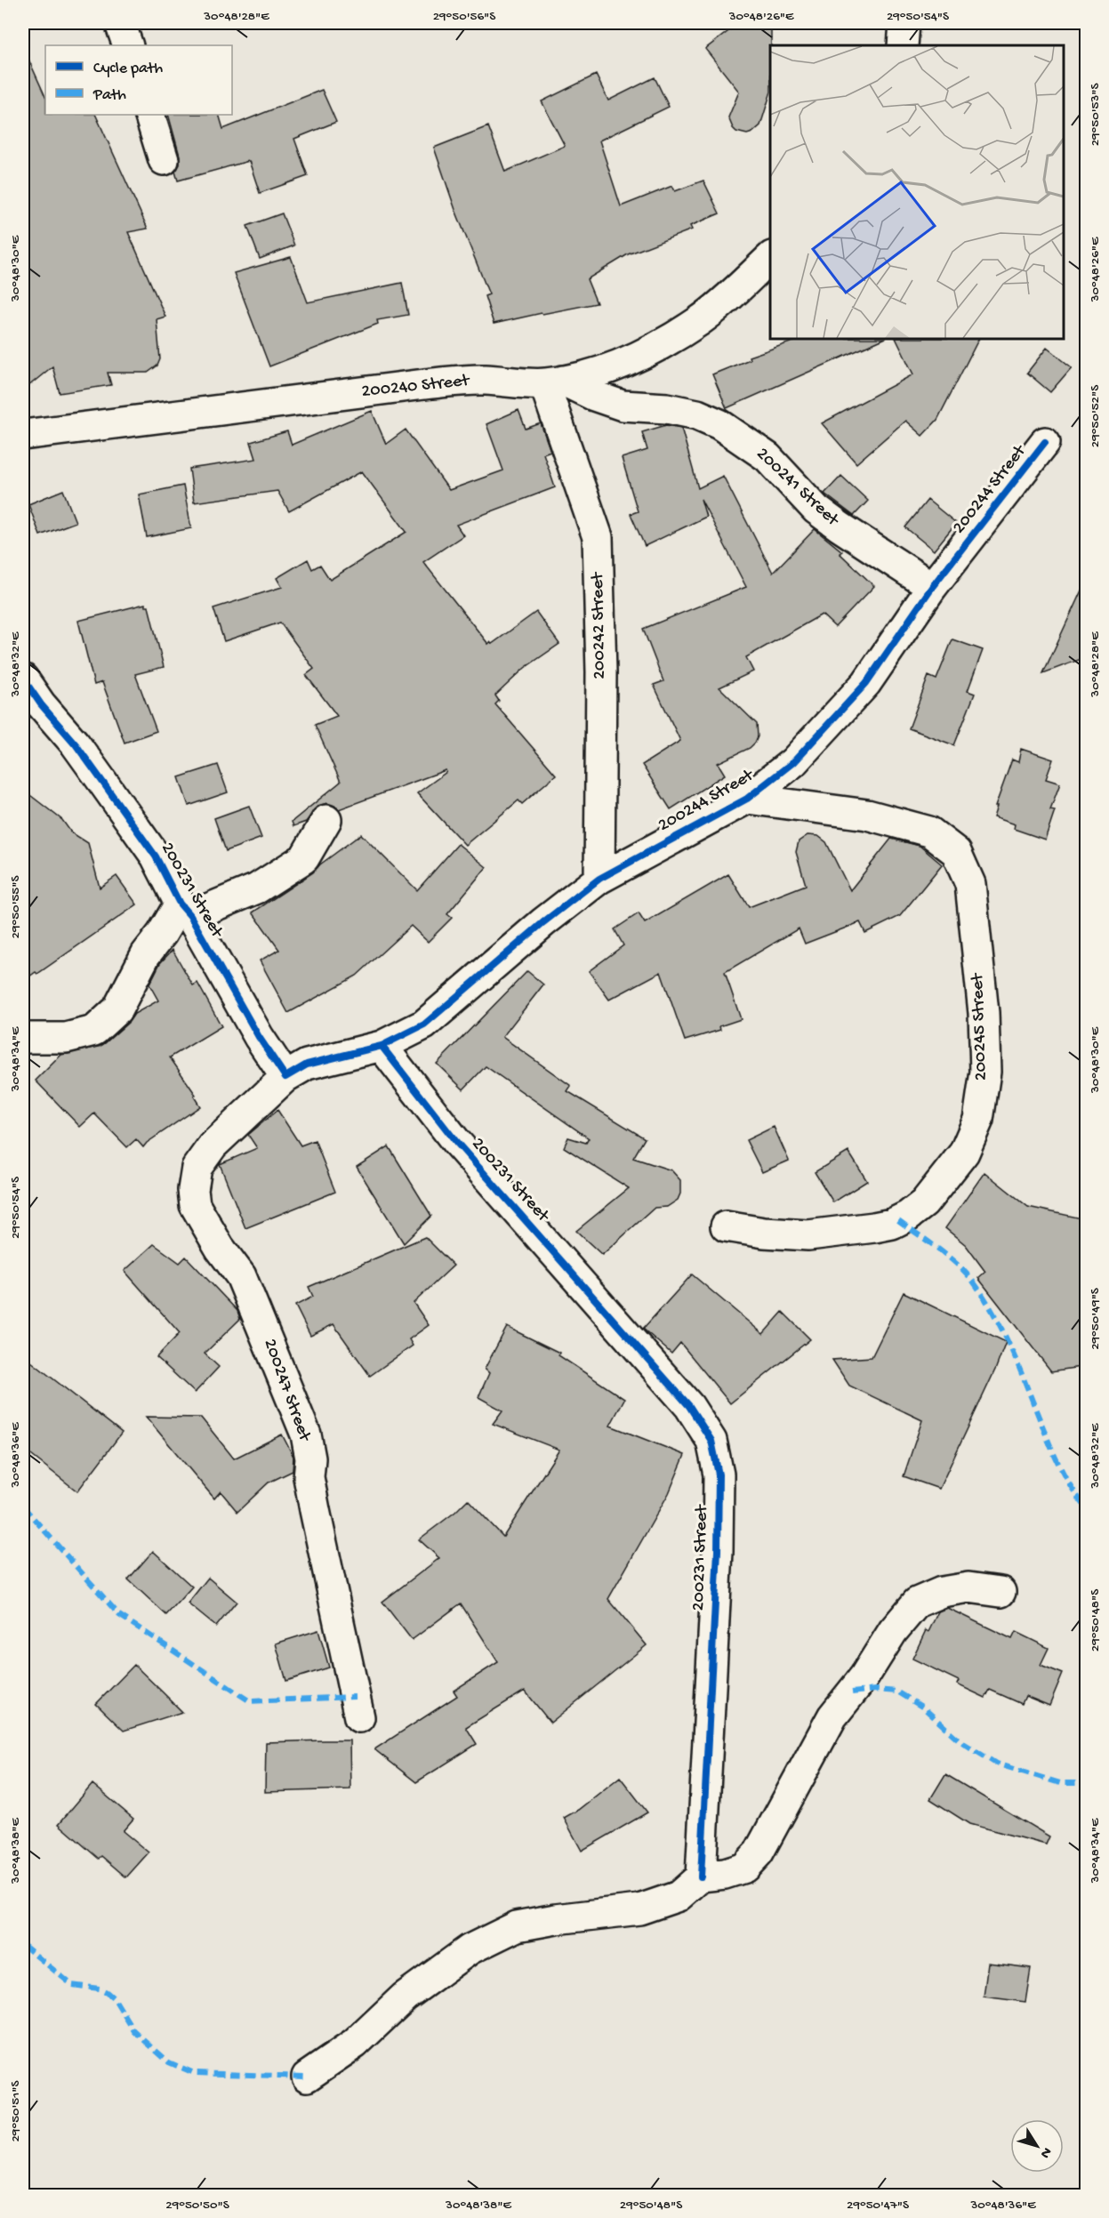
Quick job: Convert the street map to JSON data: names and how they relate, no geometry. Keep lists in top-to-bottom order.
{
  "streets": {
    "street": [
      "200240 Street",
      "200241 Street",
      "200244 Street",
      "200242 Street",
      "200231 Street",
      "200245 Street",
      "200247 Street"
    ]
  },
  "crossings": [
    ["200240 Street", "200241 Street"],
    ["200240 Street", "200242 Street"],
    ["200241 Street", "200244 Street"],
    ["200241 Street", "200242 Street"],
    ["200244 Street", "200242 Street"],
    ["200244 Street", "200231 Street"],
    ["200244 Street", "200245 Street"],
    ["200231 Street", "200247 Street"]
  ],
  "legend": ["Cycle path", "Path"],
  "north": "bottom right",
  "coordinates": [
    "30°48'28\"E",
    "29°50'56\"S",
    "30°48'26\"E",
    "29°50'54\"S",
    "29°50'53\"S",
    "30°48'30\"E",
    "29°50'52\"S",
    "30°48'32\"E",
    "29°50'55\"S",
    "30°48'34\"E",
    "29°50'49\"S",
    "30°48'36\"E",
    "29°50'48\"S",
    "30°48'38\"E",
    "29°50'51\"S",
    "29°50'50\"S",
    "29°50'47\"S"
  ]
}
